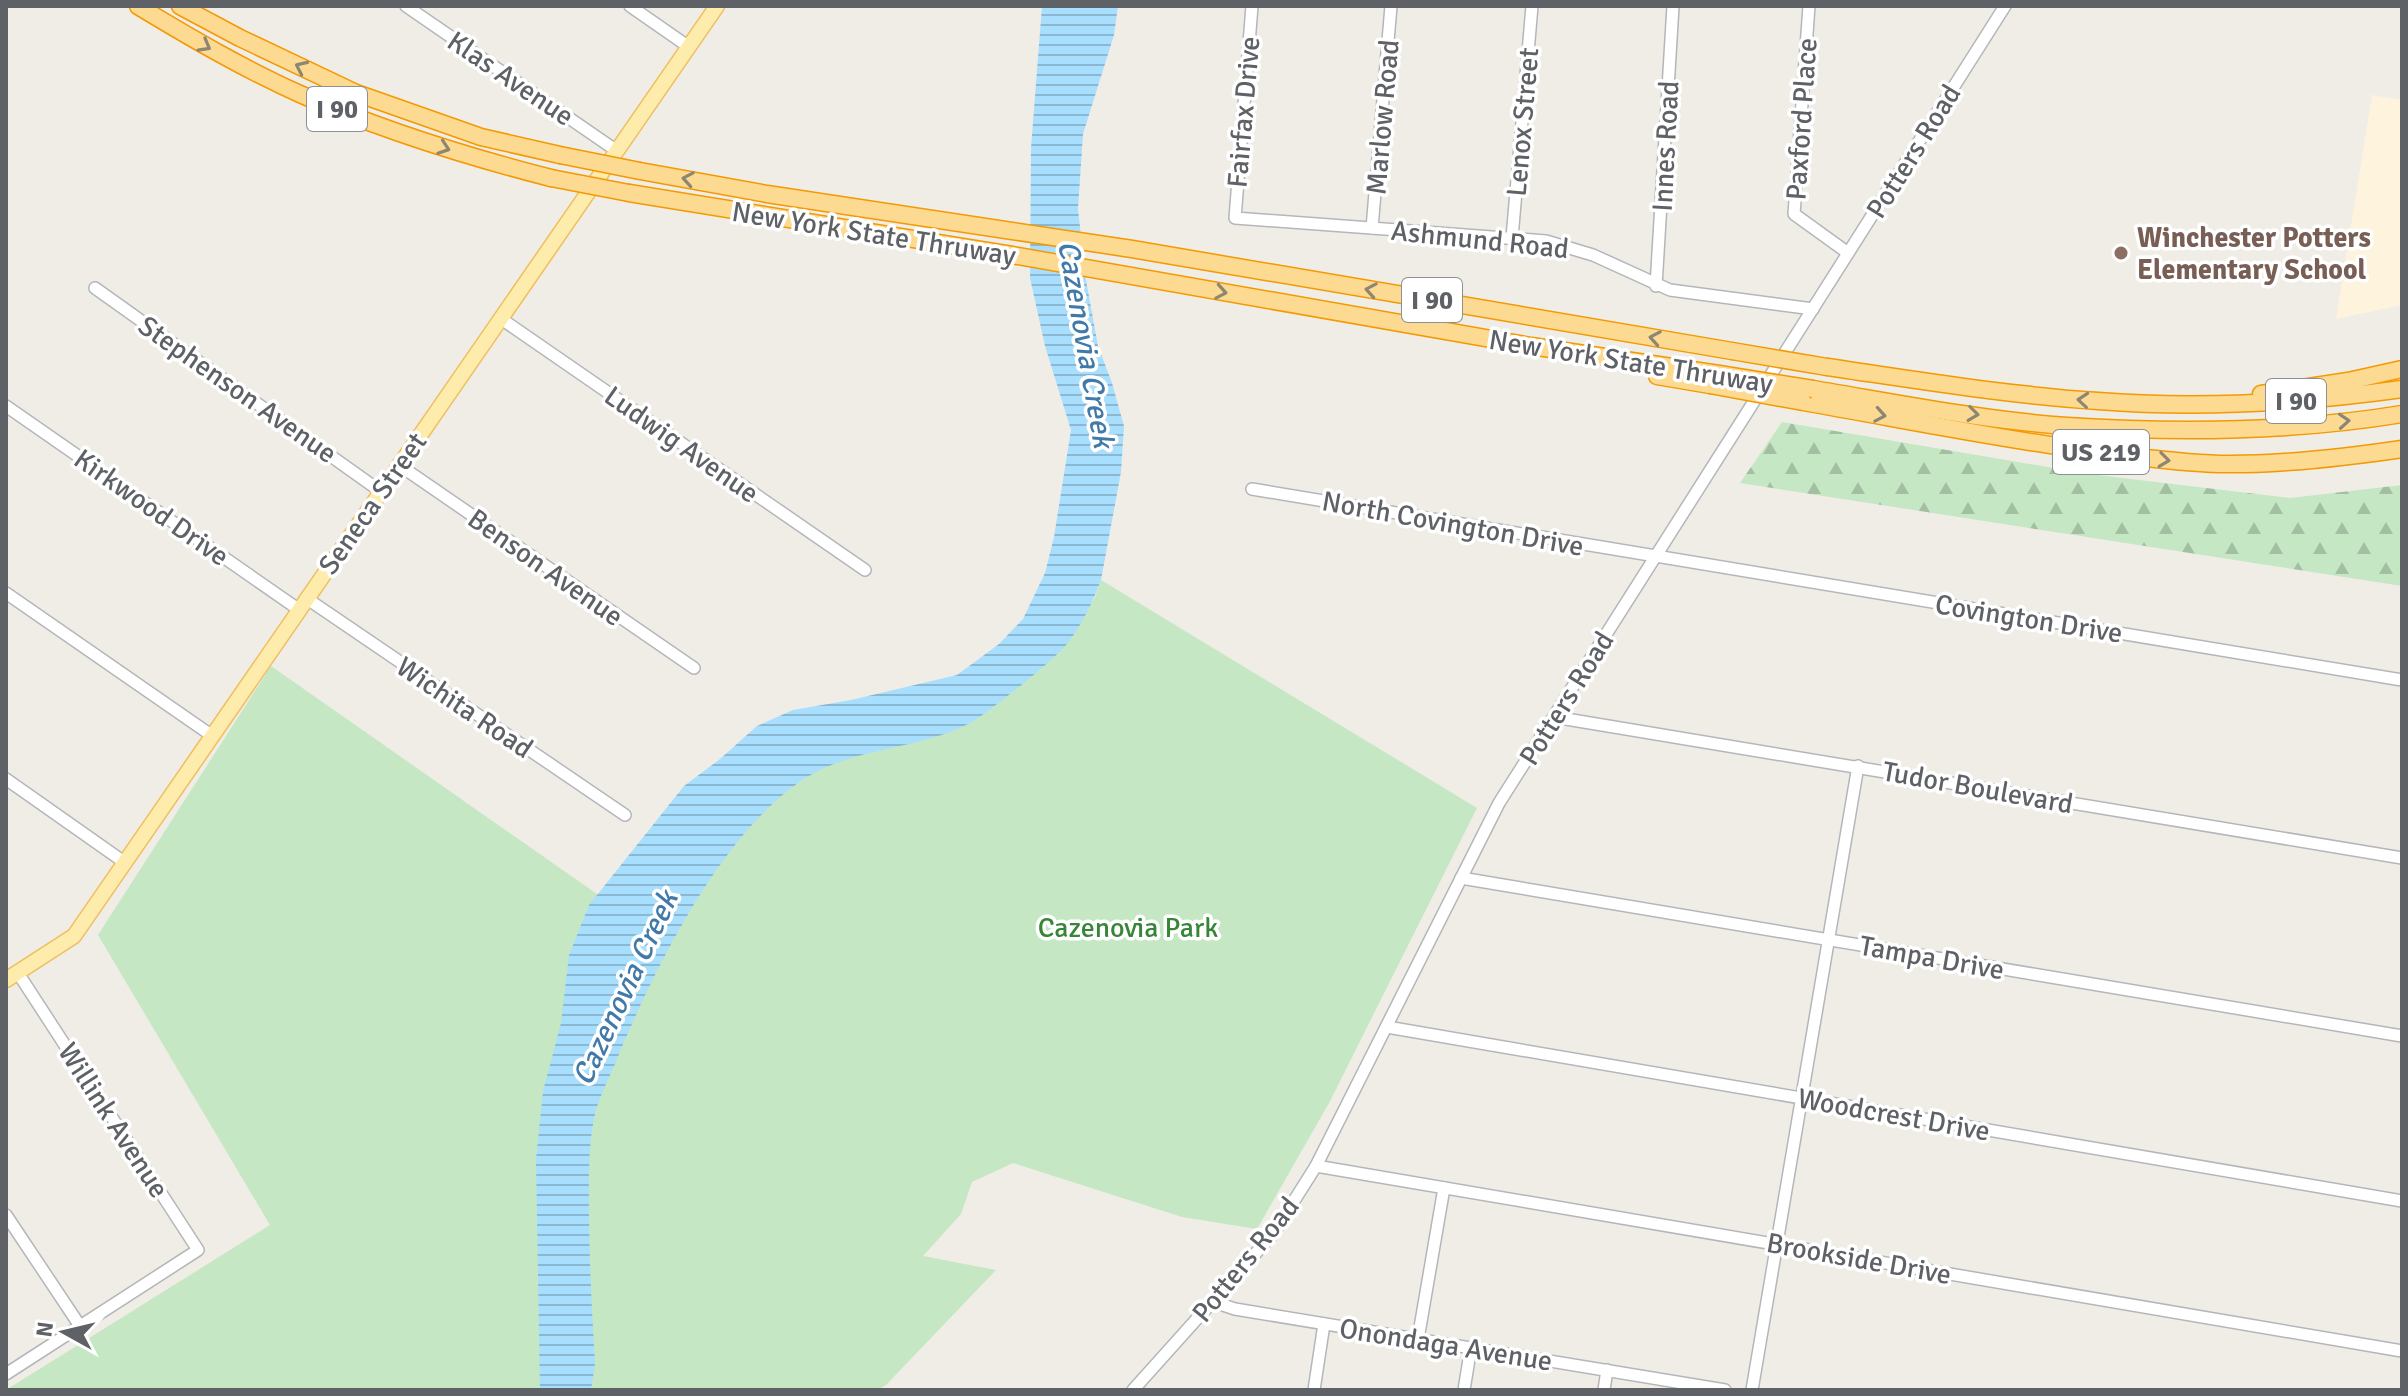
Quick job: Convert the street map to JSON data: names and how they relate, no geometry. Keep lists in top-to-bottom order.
{
  "streets": {
    "highway": ["I 90", "New York State Thruway", "US 219"],
    "main road": ["Seneca Street"],
    "street": [
      "Klas Avenue",
      "Fairfax Drive",
      "Marlow Road",
      "Paxford Place",
      "Lenox Street",
      "Innes Road",
      "Potters Road",
      "Ashmund Road",
      "Stephenson Avenue",
      "Ludwig Avenue",
      "Kirkwood Drive",
      "North Covington Drive",
      "Benson Avenue",
      "Covington Drive",
      "Wichita Road",
      "Tudor Boulevard",
      "Tampa Drive",
      "Woodcrest Drive",
      "Willink Avenue",
      "Brookside Drive",
      "Onondaga Avenue"
    ]
  },
  "crossings": [
    ["Klas Avenue", "Seneca Street"],
    ["Fairfax Drive", "Ashmund Road"],
    ["Marlow Road", "Ashmund Road"],
    ["Paxford Place", "Potters Road"],
    ["Lenox Street", "Ashmund Road"],
    ["Innes Road", "Ashmund Road"],
    ["Potters Road", "Ashmund Road"],
    ["Potters Road", "North Covington Drive"],
    ["Potters Road", "Covington Drive"],
    ["Potters Road", "Tudor Boulevard"],
    ["Potters Road", "Tampa Drive"],
    ["Potters Road", "Woodcrest Drive"],
    ["Potters Road", "Brookside Drive"],
    ["Potters Road", "Onondaga Avenue"],
    ["New York State Thruway", "US 219"],
    ["Stephenson Avenue", "Seneca Street"],
    ["Ludwig Avenue", "Seneca Street"],
    ["Seneca Street", "Kirkwood Drive"],
    ["Seneca Street", "Benson Avenue"],
    ["Seneca Street", "Wichita Road"],
    ["Seneca Street", "Willink Avenue"],
    ["Kirkwood Drive", "Wichita Road"],
    ["North Covington Drive", "Covington Drive"]
  ],
  "water": ["Cazenovia Creek"],
  "parks": ["Cazenovia Park"],
  "places": ["Winchester Potters Elementary School"],
  "north": "left"
}
